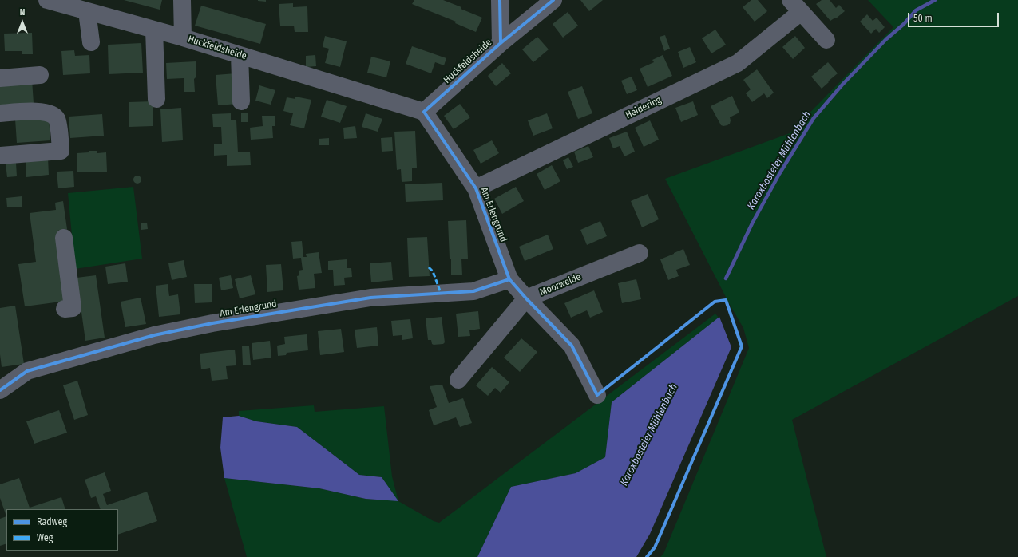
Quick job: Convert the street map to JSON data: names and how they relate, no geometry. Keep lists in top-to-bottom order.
{
  "streets": {
    "street": [
      "Huckfeldsheide",
      "Heidering",
      "Am Erlengrund",
      "Moorweide"
    ]
  },
  "crossings": [
    ["Huckfeldsheide", "Am Erlengrund"],
    ["Heidering", "Am Erlengrund"],
    ["Am Erlengrund", "Moorweide"]
  ],
  "water": ["Karoxbosteler Mühlenbach"],
  "legend": ["Radweg", "Weg"],
  "scale_bar": "50 m",
  "north": "top"
}
